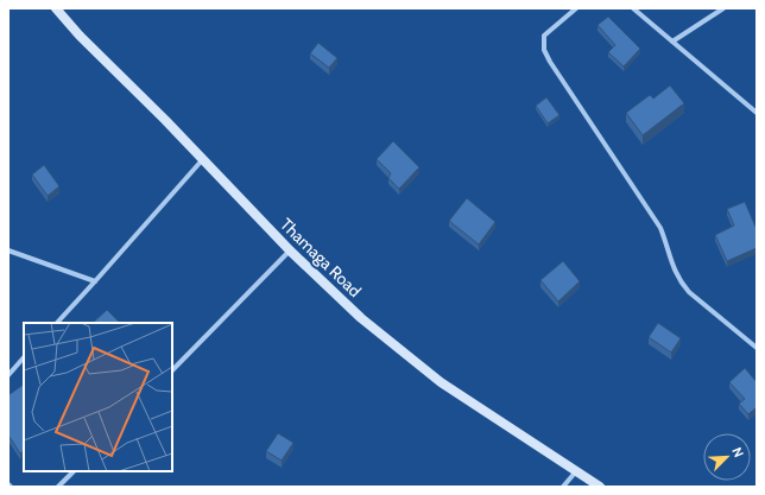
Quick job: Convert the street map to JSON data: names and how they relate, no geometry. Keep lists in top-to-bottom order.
{
  "streets": {
    "main road": ["Thamaga Road"]
  },
  "north": "top right"
}
